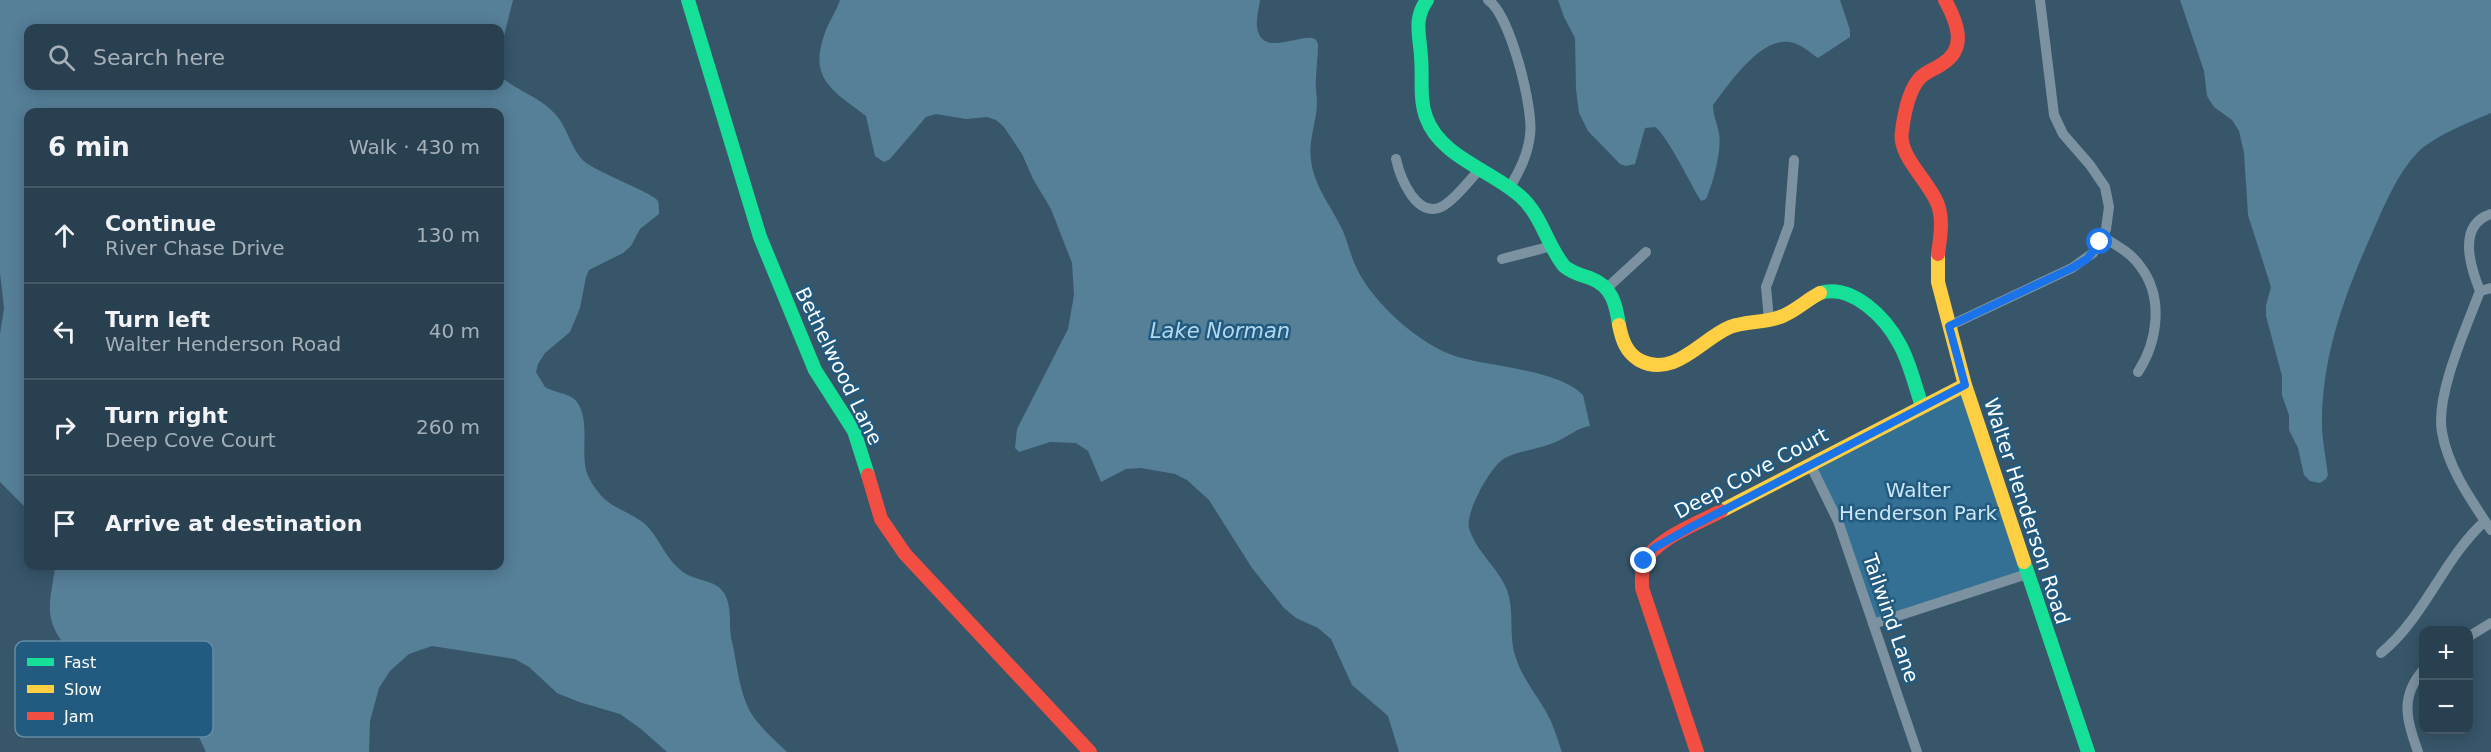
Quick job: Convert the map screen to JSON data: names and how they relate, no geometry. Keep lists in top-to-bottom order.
{
  "streets": {
    "street": [
      "Bethelwood Lane",
      "Deep Cove Court",
      "Walter Henderson Road",
      "Tailwind Lane"
    ]
  },
  "crossings": [
    ["Deep Cove Court", "Walter Henderson Road"],
    ["Deep Cove Court", "Tailwind Lane"]
  ],
  "water": ["Lake Norman"],
  "parks": ["Walter Henderson Park"],
  "legend": ["Fast", "Slow", "Jam"],
  "page": {
    "search": "Search here",
    "heading": ["6 min", "Walk · 430 m"],
    "list": [
      ["Continue", "River Chase Drive", "130 m"],
      ["Turn left", "Walter Henderson Road", "40 m"],
      ["Turn right", "Deep Cove Court", "260 m"],
      "Arrive at destination"
    ],
    "map_buttons": ["+", "−"]
  }
}
